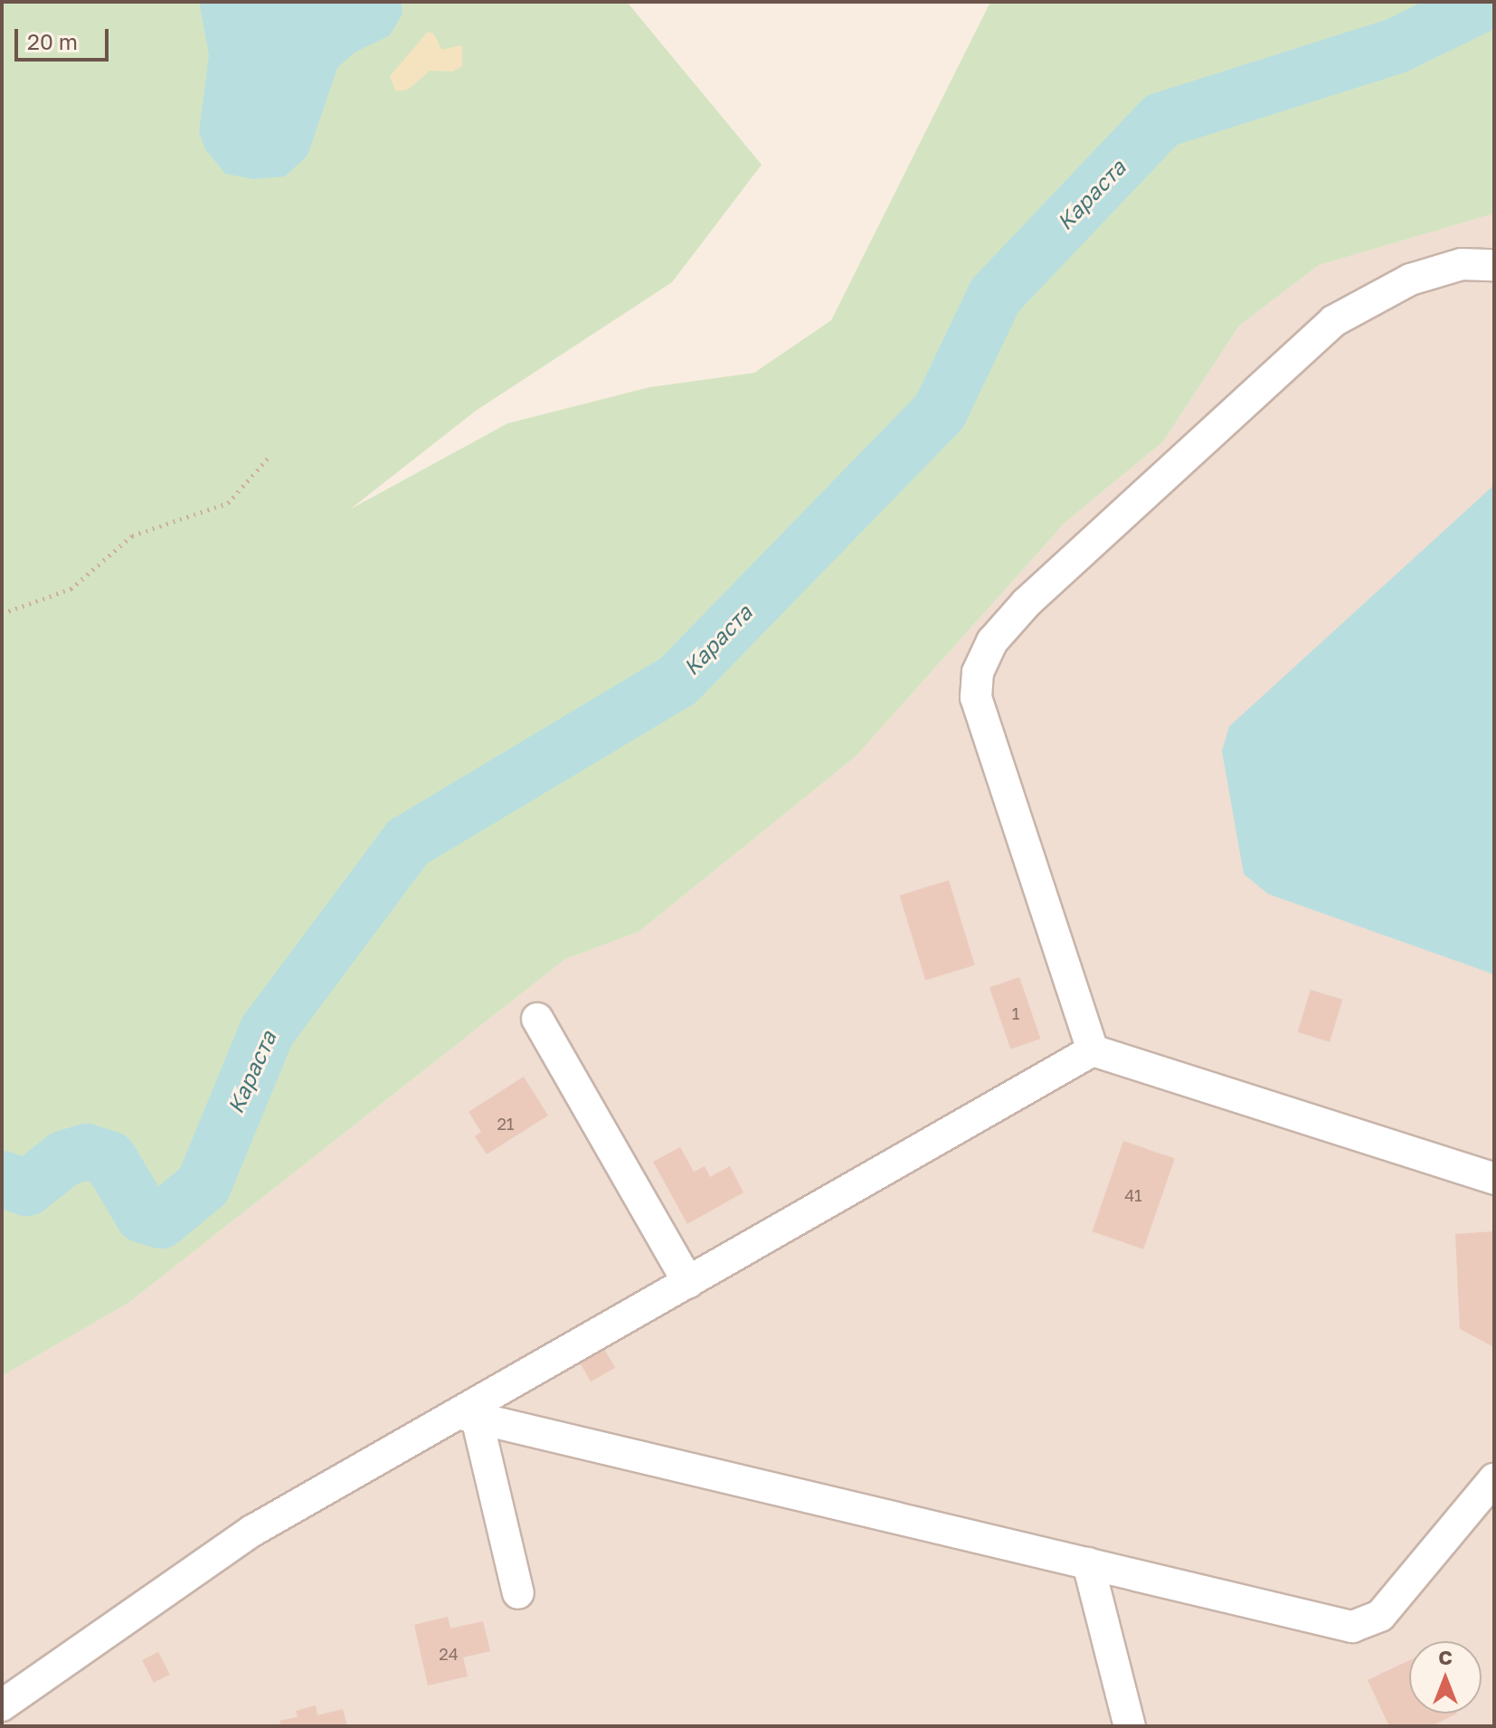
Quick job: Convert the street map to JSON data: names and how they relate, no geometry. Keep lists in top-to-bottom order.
{
  "water": ["Караста"],
  "house_numbers": [
    "1",
    "21",
    "41",
    "24"
  ],
  "scale_bar": "20 m",
  "north": "top"
}
